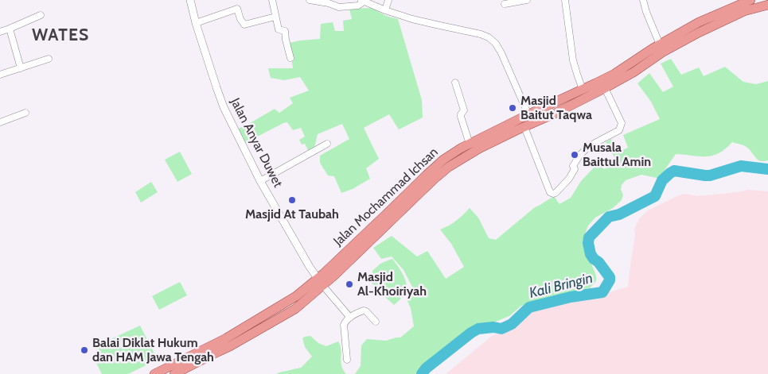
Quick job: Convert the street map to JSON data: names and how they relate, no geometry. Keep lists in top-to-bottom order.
{
  "streets": {
    "main road": ["Jalan Mochammad Ichsan"],
    "street": ["Jalan Anyar Duwet"]
  },
  "crossings": [
    ["Jalan Anyar Duwet", "Jalan Mochammad Ichsan"]
  ],
  "districts": ["WATES"],
  "water": ["Kali Bringin"],
  "places": [
    "Masjid Baitut Taqwa",
    "Musala Baittul Amin",
    "Masjid At Taubah",
    "Masjid Al-Khoiriyah",
    "Balai Diklat Hukum dan HAM Jawa Tengah"
  ]
}
